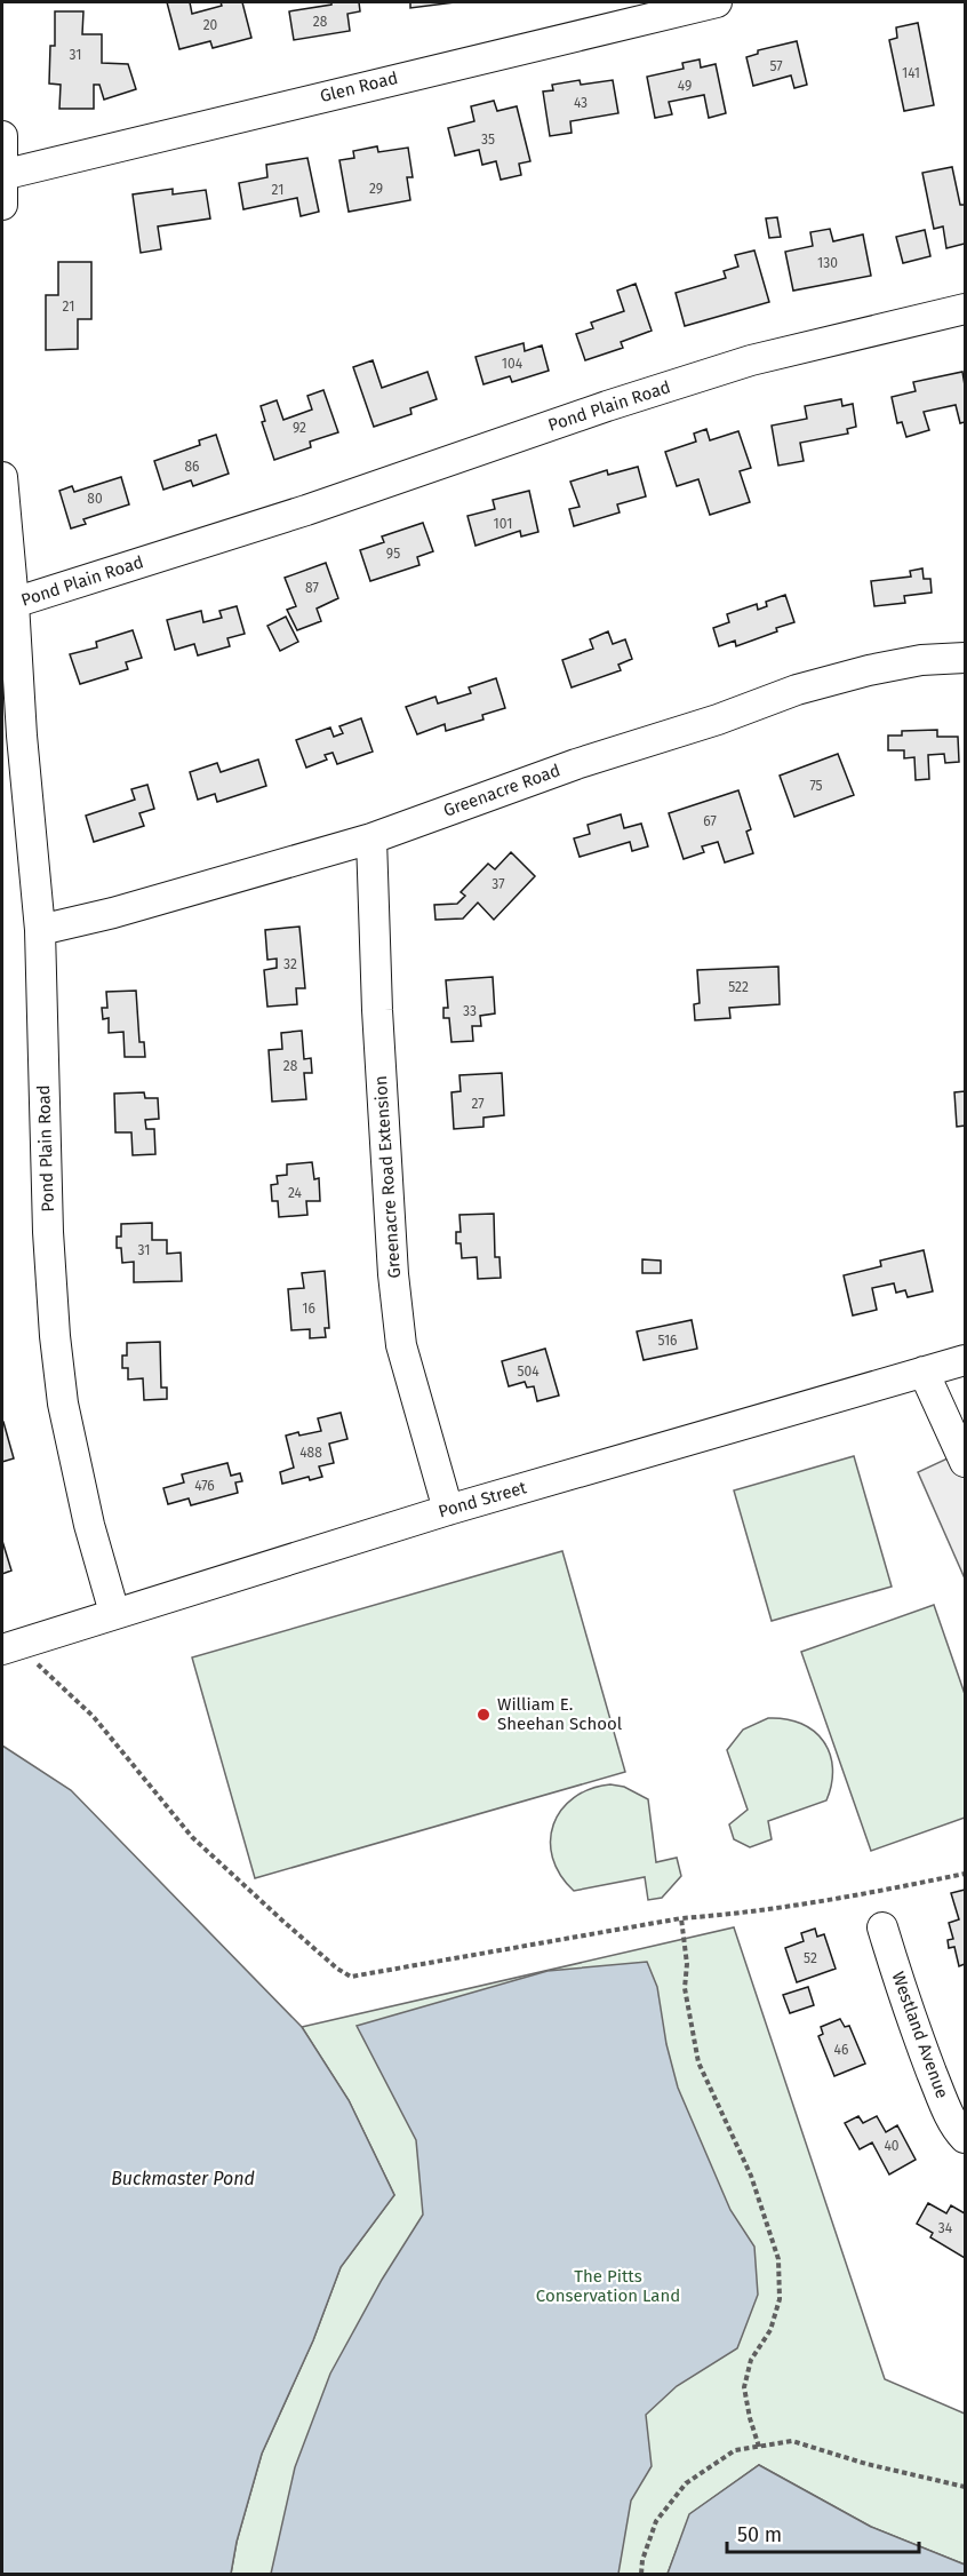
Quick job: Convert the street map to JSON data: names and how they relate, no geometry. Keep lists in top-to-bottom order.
{
  "streets": {
    "street": [
      "Glen Road",
      "Pond Plain Road",
      "Greenacre Road",
      "Greenacre Road Extension",
      "Pond Street",
      "Westland Avenue"
    ]
  },
  "crossings": [
    ["Pond Plain Road", "Greenacre Road"],
    ["Pond Plain Road", "Pond Street"],
    ["Greenacre Road", "Greenacre Road Extension"],
    ["Greenacre Road Extension", "Pond Street"]
  ],
  "water": ["Buckmaster Pond"],
  "parks": ["The Pitts Conservation Land"],
  "places": ["William E. Sheehan School"],
  "house_numbers": [
    "28",
    "20",
    "31",
    "57",
    "141",
    "49",
    "43",
    "35",
    "29",
    "21",
    "130",
    "21",
    "104",
    "92",
    "86",
    "80",
    "101",
    "95",
    "87",
    "75",
    "67",
    "37",
    "32",
    "522",
    "33",
    "28",
    "27",
    "24",
    "31",
    "16",
    "516",
    "504",
    "488",
    "476",
    "52",
    "46",
    "40",
    "34"
  ],
  "scale_bar": "50 m"
}
